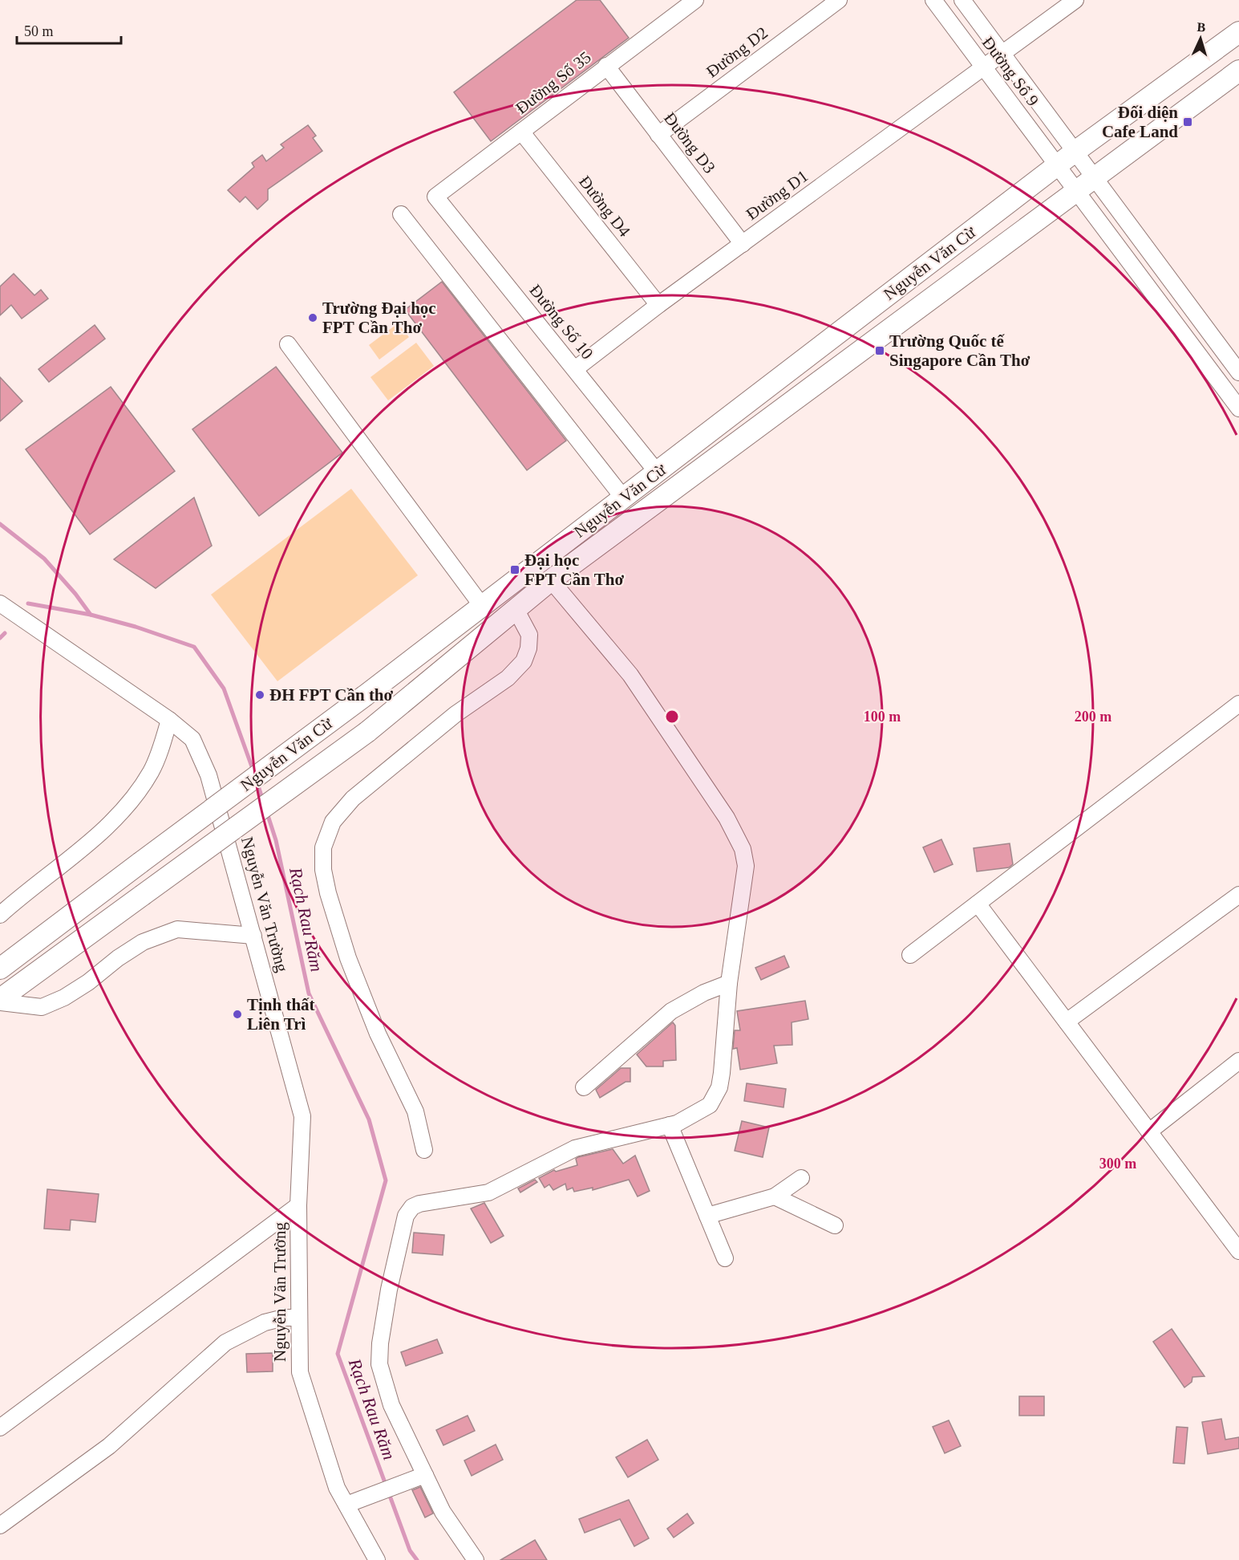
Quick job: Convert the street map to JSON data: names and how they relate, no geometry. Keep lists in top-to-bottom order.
{
  "streets": {
    "main road": ["Nguyễn Văn Cừ"],
    "street": [
      "Đường D2",
      "Đường Số 9",
      "Đường Số 35",
      "Đường D3",
      "Đường D1",
      "Đường D4",
      "Đường Số 10",
      "Nguyễn Văn Trường"
    ]
  },
  "crossings": [
    ["Đường D2", "Đường D3"],
    ["Đường Số 9", "Đường D1"],
    ["Đường Số 9", "Nguyễn Văn Cừ"],
    ["Đường Số 35", "Đường D3"],
    ["Đường Số 35", "Đường D4"],
    ["Đường Số 35", "Đường Số 10"],
    ["Đường D3", "Đường D1"],
    ["Đường D1", "Đường D4"],
    ["Đường D1", "Đường Số 10"],
    ["Nguyễn Văn Cừ", "Đường Số 10"]
  ],
  "water": ["Rạch Rau Răm"],
  "places": {
    "transit": ["Đối diện Cafe Land", "Trường Quốc tế Singapore Cần Thơ", "Đại học FPT Cần Thơ"],
    "other": ["Trường Đại học FPT Cần Thơ", "ĐH FPT Cần thơ", "Tịnh thất Liên Trì"]
  },
  "scale_bar": "50 m",
  "north": "top",
  "rings": ["100 m", "200 m", "300 m"]
}
